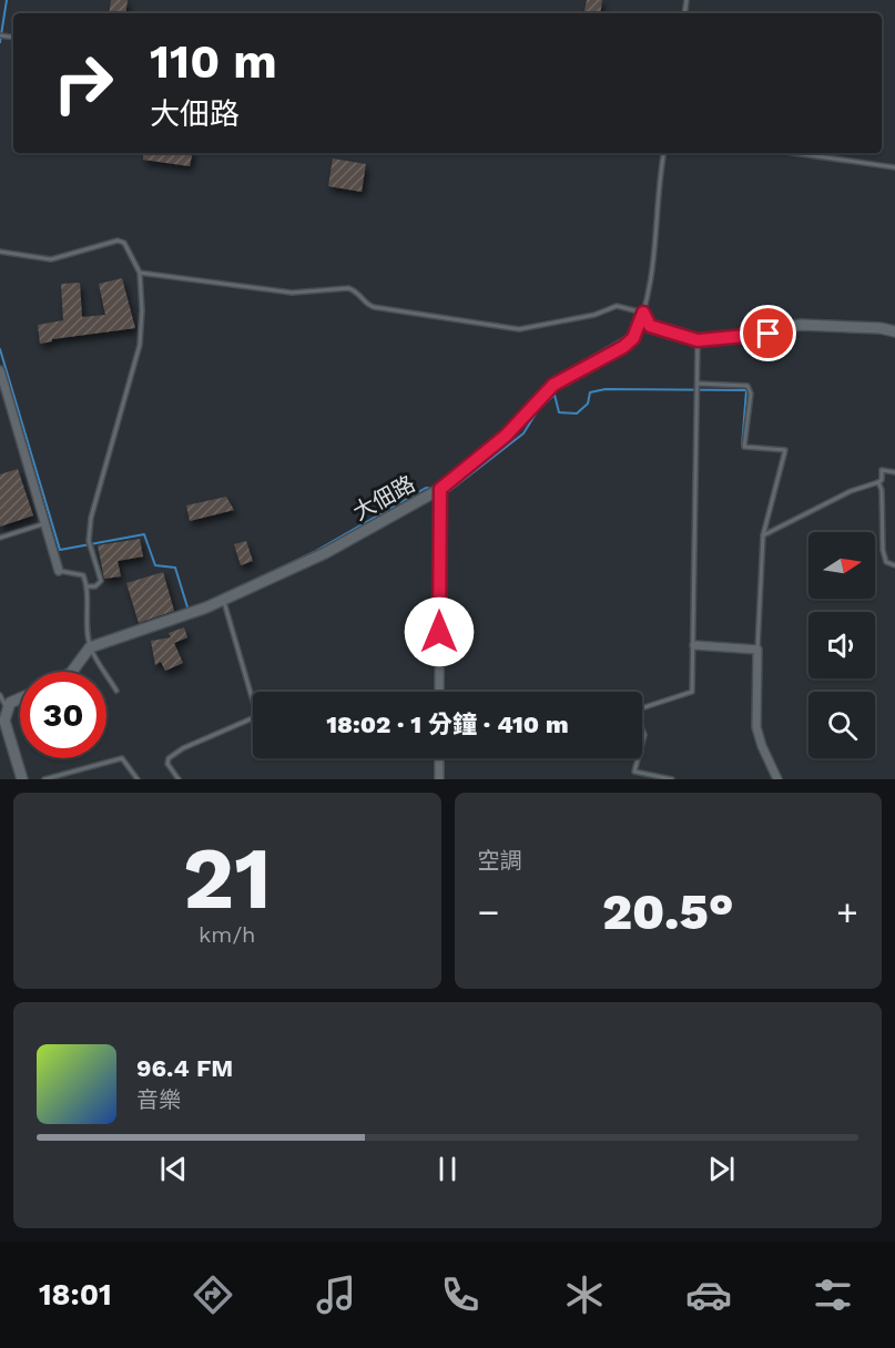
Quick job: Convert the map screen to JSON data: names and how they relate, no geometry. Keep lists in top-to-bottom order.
{
  "streets": {
    "street": ["大佃路"]
  },
  "north": "right",
  "page": {
    "turn": ["110 m", "大佃路"],
    "limit": "30",
    "trip": "18:02 · 1 分鐘 · 410 m",
    "tile": [
      ["21", "km/h"],
      "空調"
    ],
    "heat": ["−", "20.5°", "+"],
    "song": ["96.4 FM", "音樂"],
    "tabs": "18:01"
  }
}
